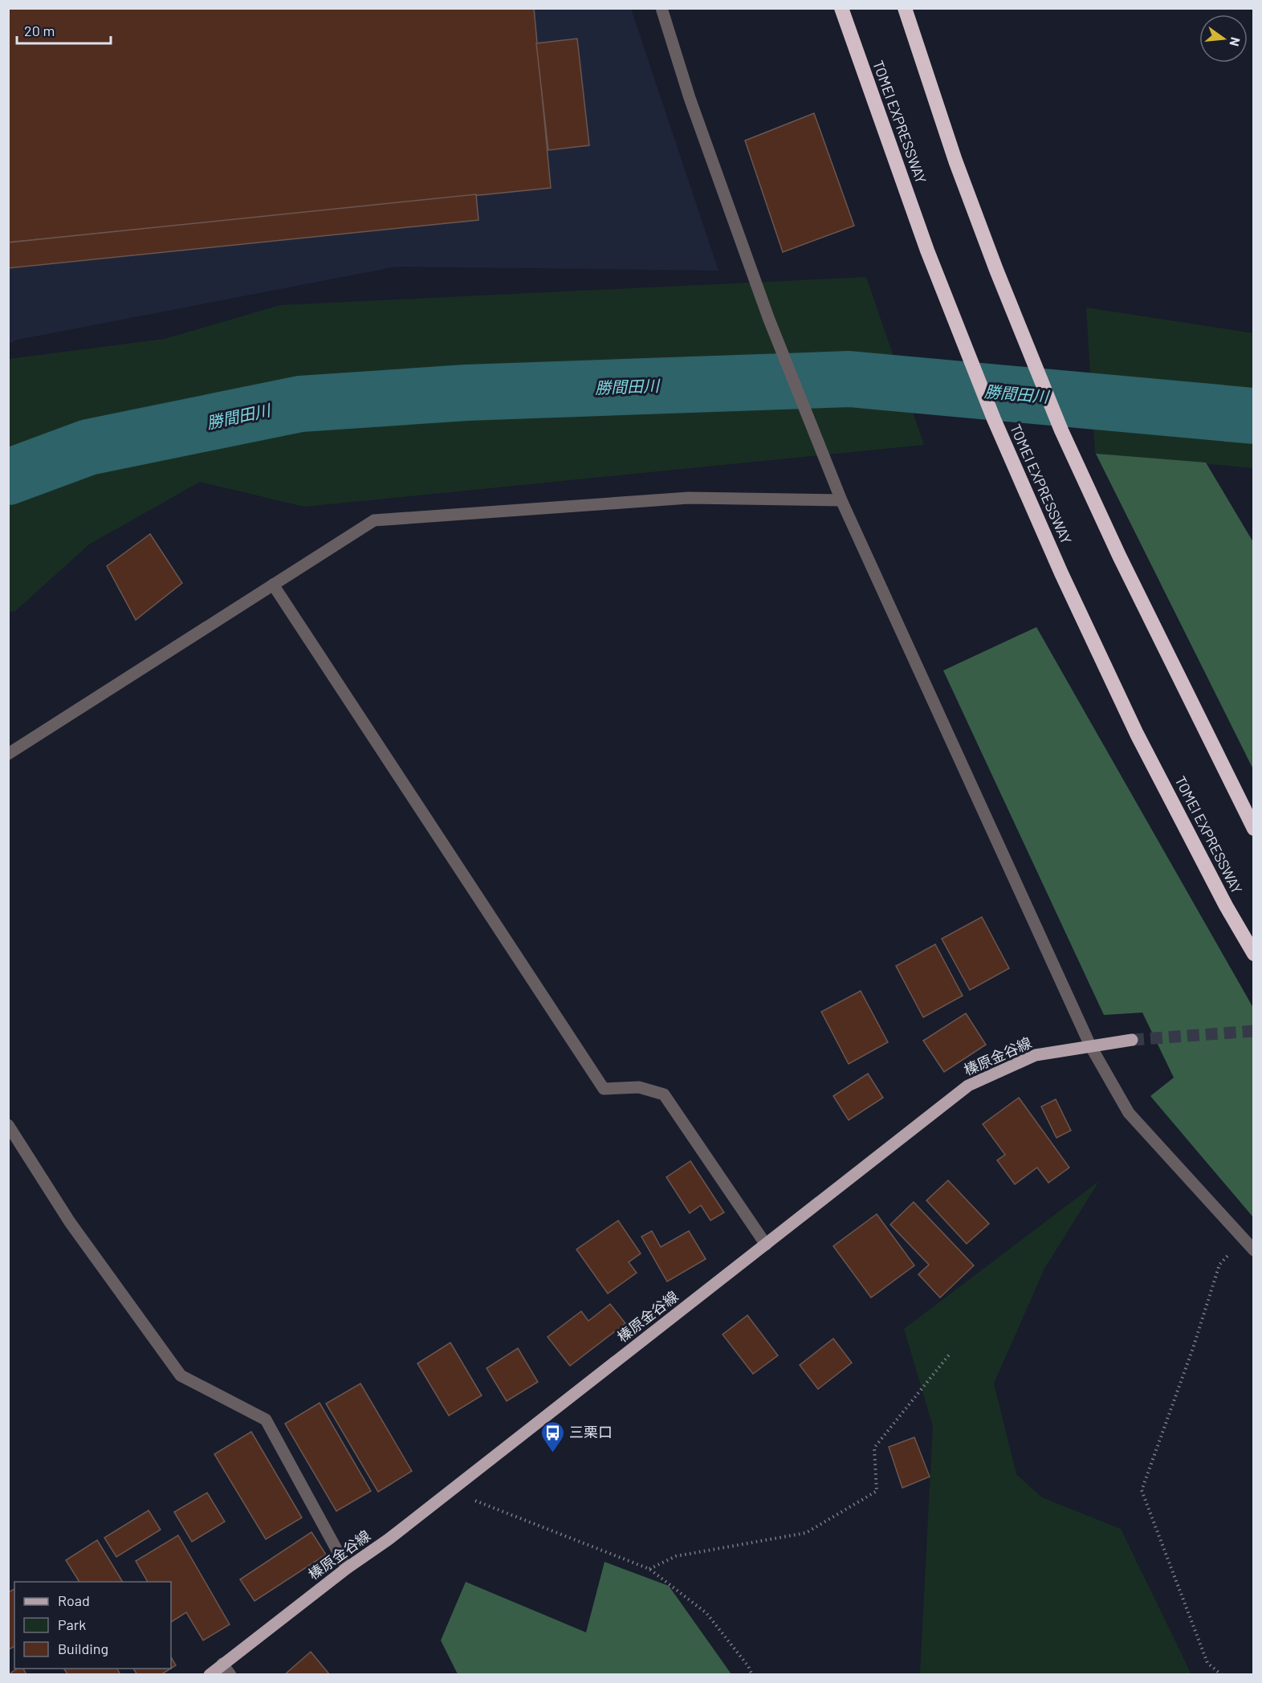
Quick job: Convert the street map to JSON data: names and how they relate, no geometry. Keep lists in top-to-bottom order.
{
  "streets": {
    "highway": ["TOMEI EXPRESSWAY"],
    "main road": ["榛原金谷線"]
  },
  "water": ["勝間田川"],
  "places": {
    "bus stop": ["三栗口"]
  },
  "legend": ["Road", "Park", "Building"],
  "scale_bar": "20 m",
  "north": "right"
}
